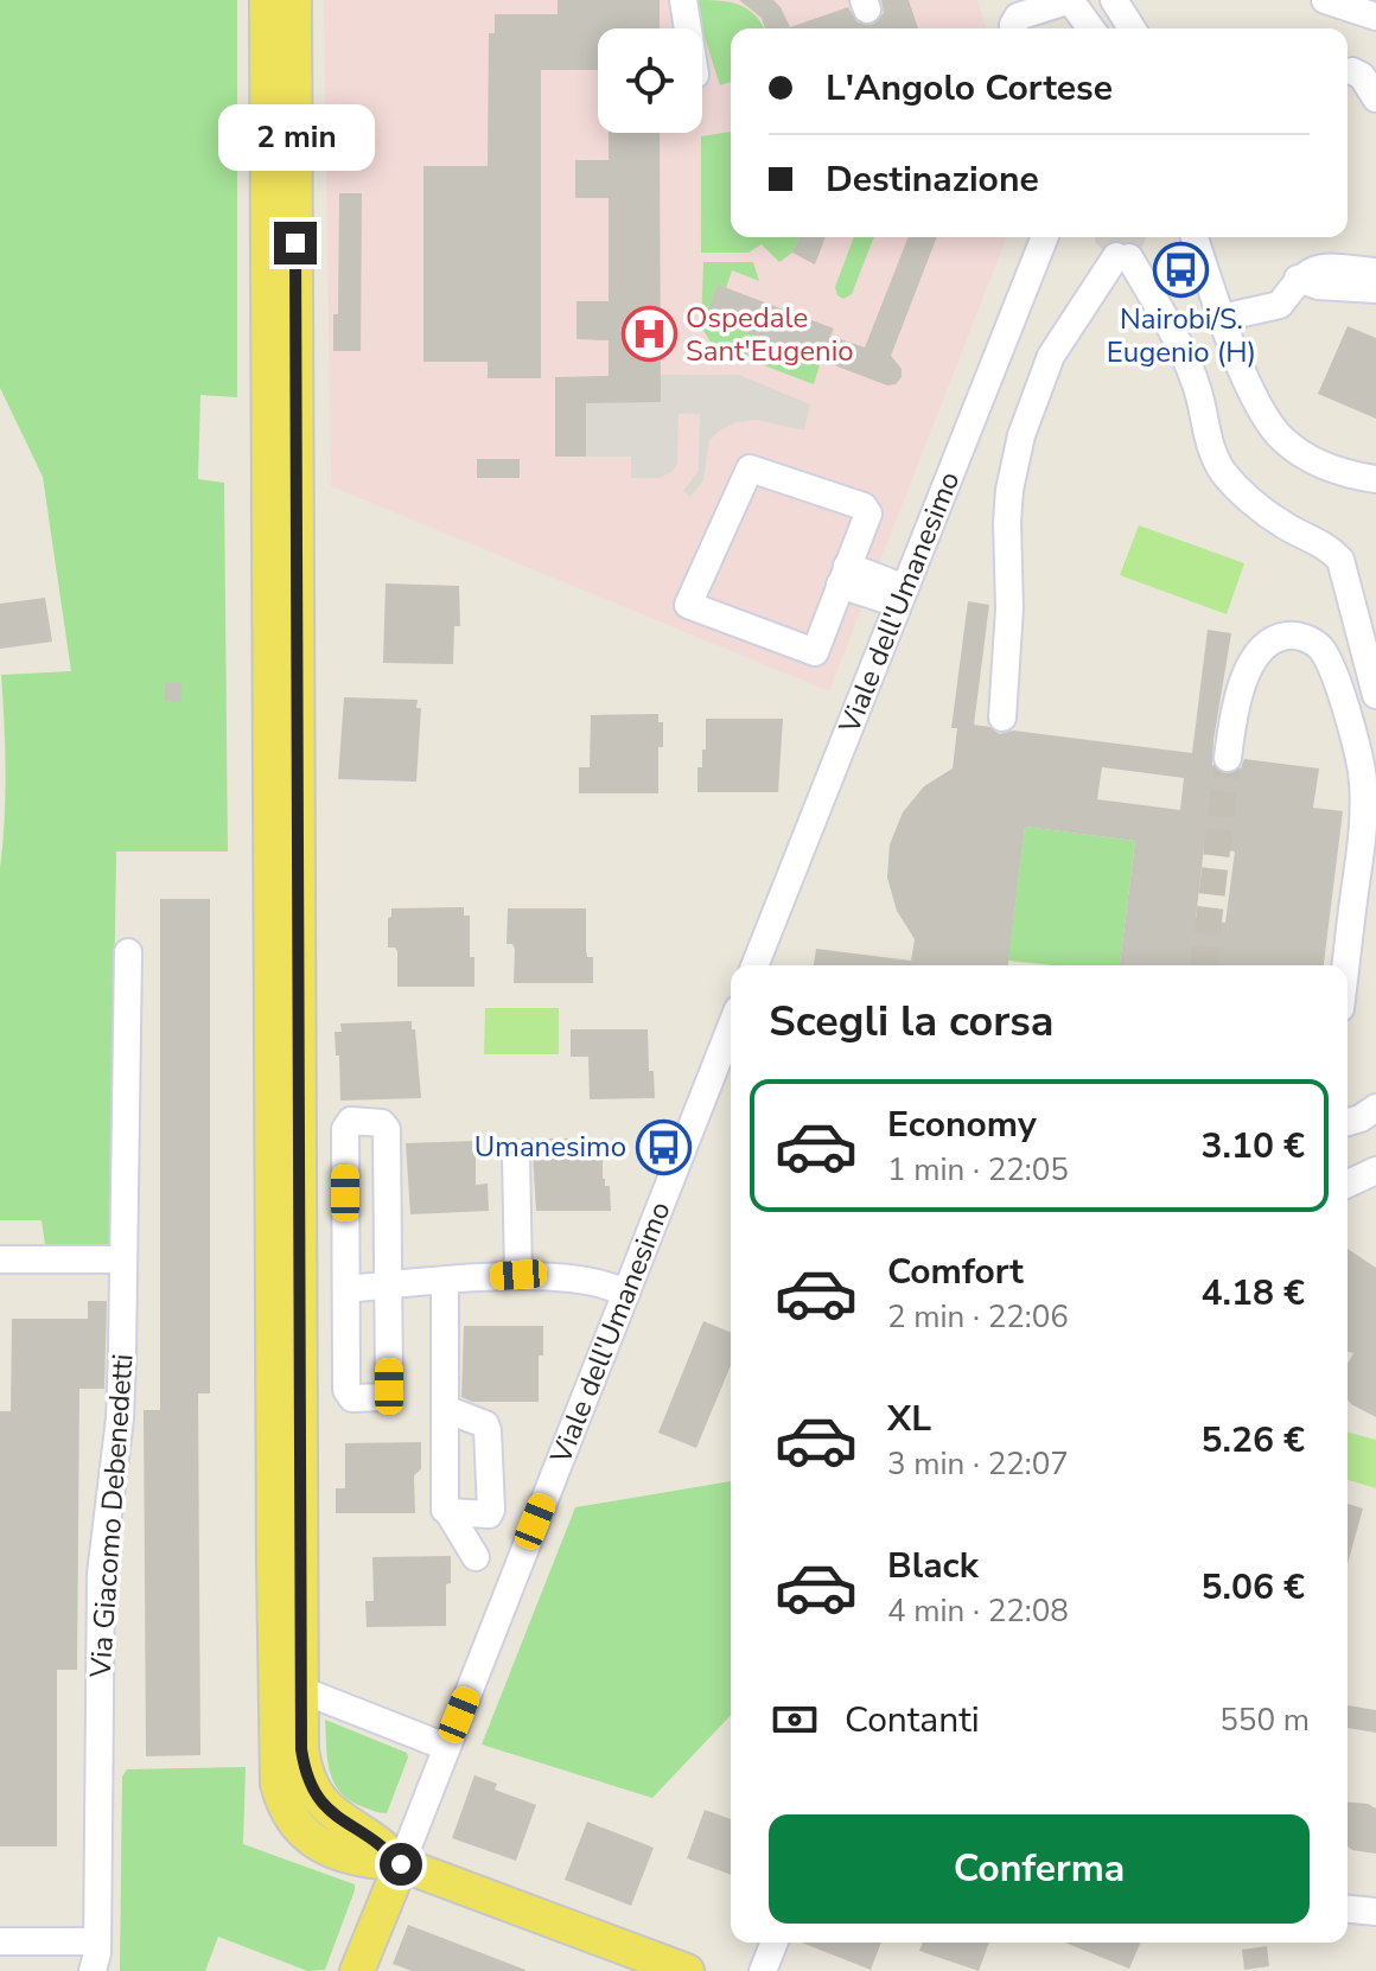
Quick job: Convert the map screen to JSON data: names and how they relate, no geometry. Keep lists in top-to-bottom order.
{
  "streets": {
    "main road": ["Viale dell'Umanesimo"],
    "street": ["Via Giacomo Debenedetti"]
  },
  "places": {
    "bus stop": ["Nairobi/S. Eugenio (H)", "Umanesimo"],
    "hospital": ["Ospedale Sant'Eugenio"]
  },
  "page": {
    "banner": ["L'Angolo Cortese", "Destinazione"],
    "bubble": "2 min",
    "heading": "Scegli la corsa",
    "list": [
      {
        "name": "Economy",
        "note": "1 min · 22:05",
        "value": "3.10 €"
      },
      {
        "name": "Comfort",
        "note": "2 min · 22:06",
        "value": "4.18 €"
      },
      {
        "name": "XL",
        "note": "3 min · 22:07",
        "value": "5.26 €"
      },
      {
        "name": "Black",
        "note": "4 min · 22:08",
        "value": "5.06 €"
      }
    ],
    "pay": ["Contanti", "550 m"],
    "buttons": "Conferma"
  }
}
